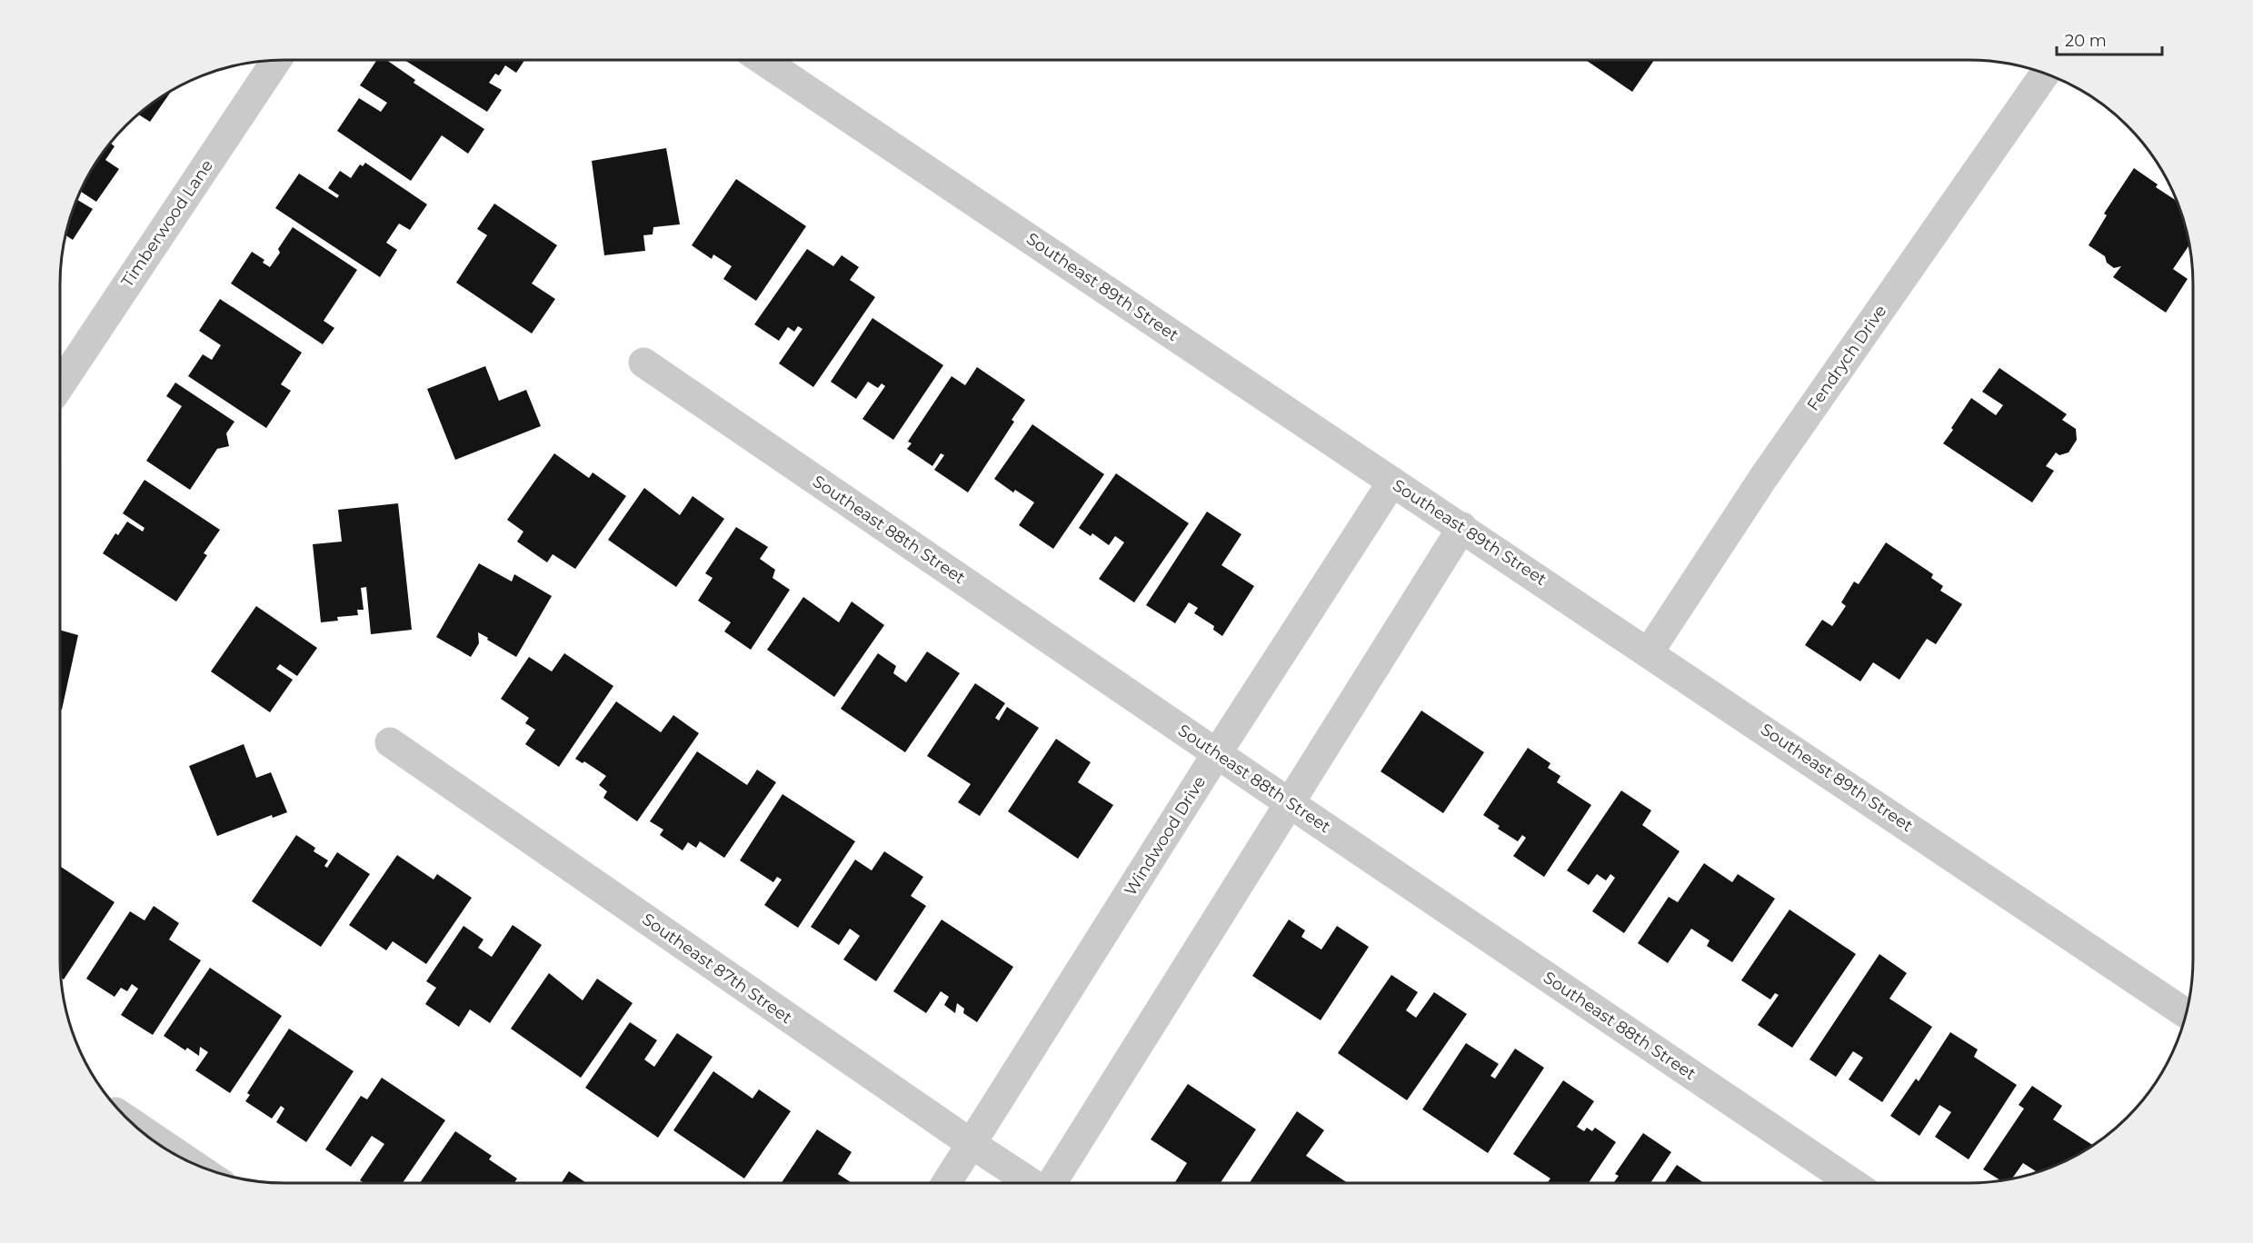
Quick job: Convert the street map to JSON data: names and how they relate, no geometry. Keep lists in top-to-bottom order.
{
  "streets": {
    "street": [
      "Timberwood Lane",
      "Southeast 89th Street",
      "Fendrych Drive",
      "Southeast 88th Street",
      "Windwood Drive",
      "Southeast 87th Street"
    ]
  },
  "crossings": [
    ["Southeast 89th Street", "Fendrych Drive"],
    ["Southeast 89th Street", "Windwood Drive"],
    ["Southeast 88th Street", "Windwood Drive"],
    ["Windwood Drive", "Southeast 87th Street"]
  ],
  "scale_bar": "20 m"
}
